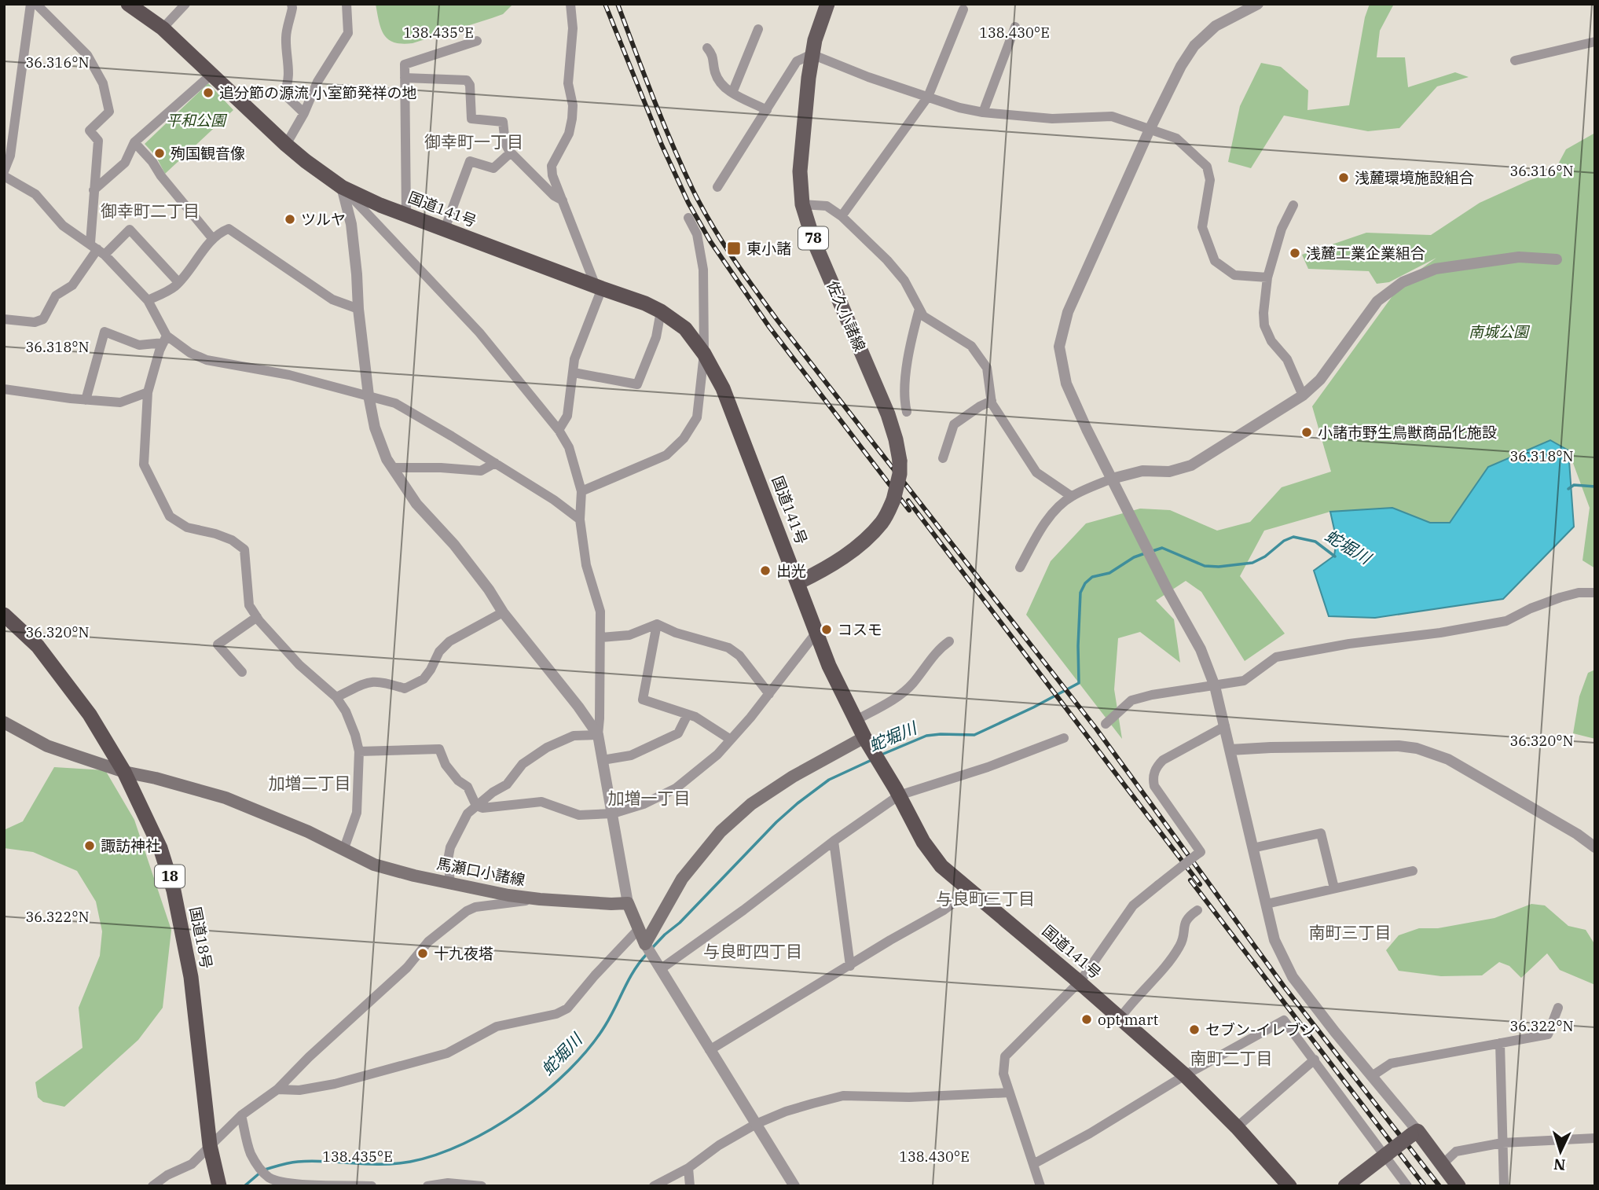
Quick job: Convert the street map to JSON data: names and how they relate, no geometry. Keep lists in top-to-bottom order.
{
  "streets": {
    "highway": ["国道141号", "18", "国道18号"],
    "main road": ["78", "佐久小諸線", "馬瀬口小諸線"]
  },
  "crossings": [
    ["国道141号", "佐久小諸線"],
    ["馬瀬口小諸線", "国道18号"]
  ],
  "districts": [
    "御幸町一丁目",
    "御幸町二丁目",
    "加増二丁目",
    "加増一丁目",
    "与良町三丁目",
    "南町三丁目",
    "与良町四丁目",
    "南町二丁目"
  ],
  "water": ["蛇堀川"],
  "parks": ["平和公園", "南城公園"],
  "places": {
    "other": [
      "追分節の源流 小室節発祥の地",
      "殉国観音像",
      "浅麓環境施設組合",
      "ツルヤ",
      "浅麓工業企業組合",
      "小諸市野生鳥獣商品化施設",
      "出光",
      "コスモ",
      "諏訪神社",
      "十九夜塔",
      "opt mart",
      "セブン-イレブン"
    ],
    "transit": ["東小諸"]
  },
  "north": "bottom",
  "coordinates": [
    "138.435°E",
    "138.430°E",
    "36.316°N",
    "36.318°N",
    "36.320°N",
    "36.322°N"
  ]
}
